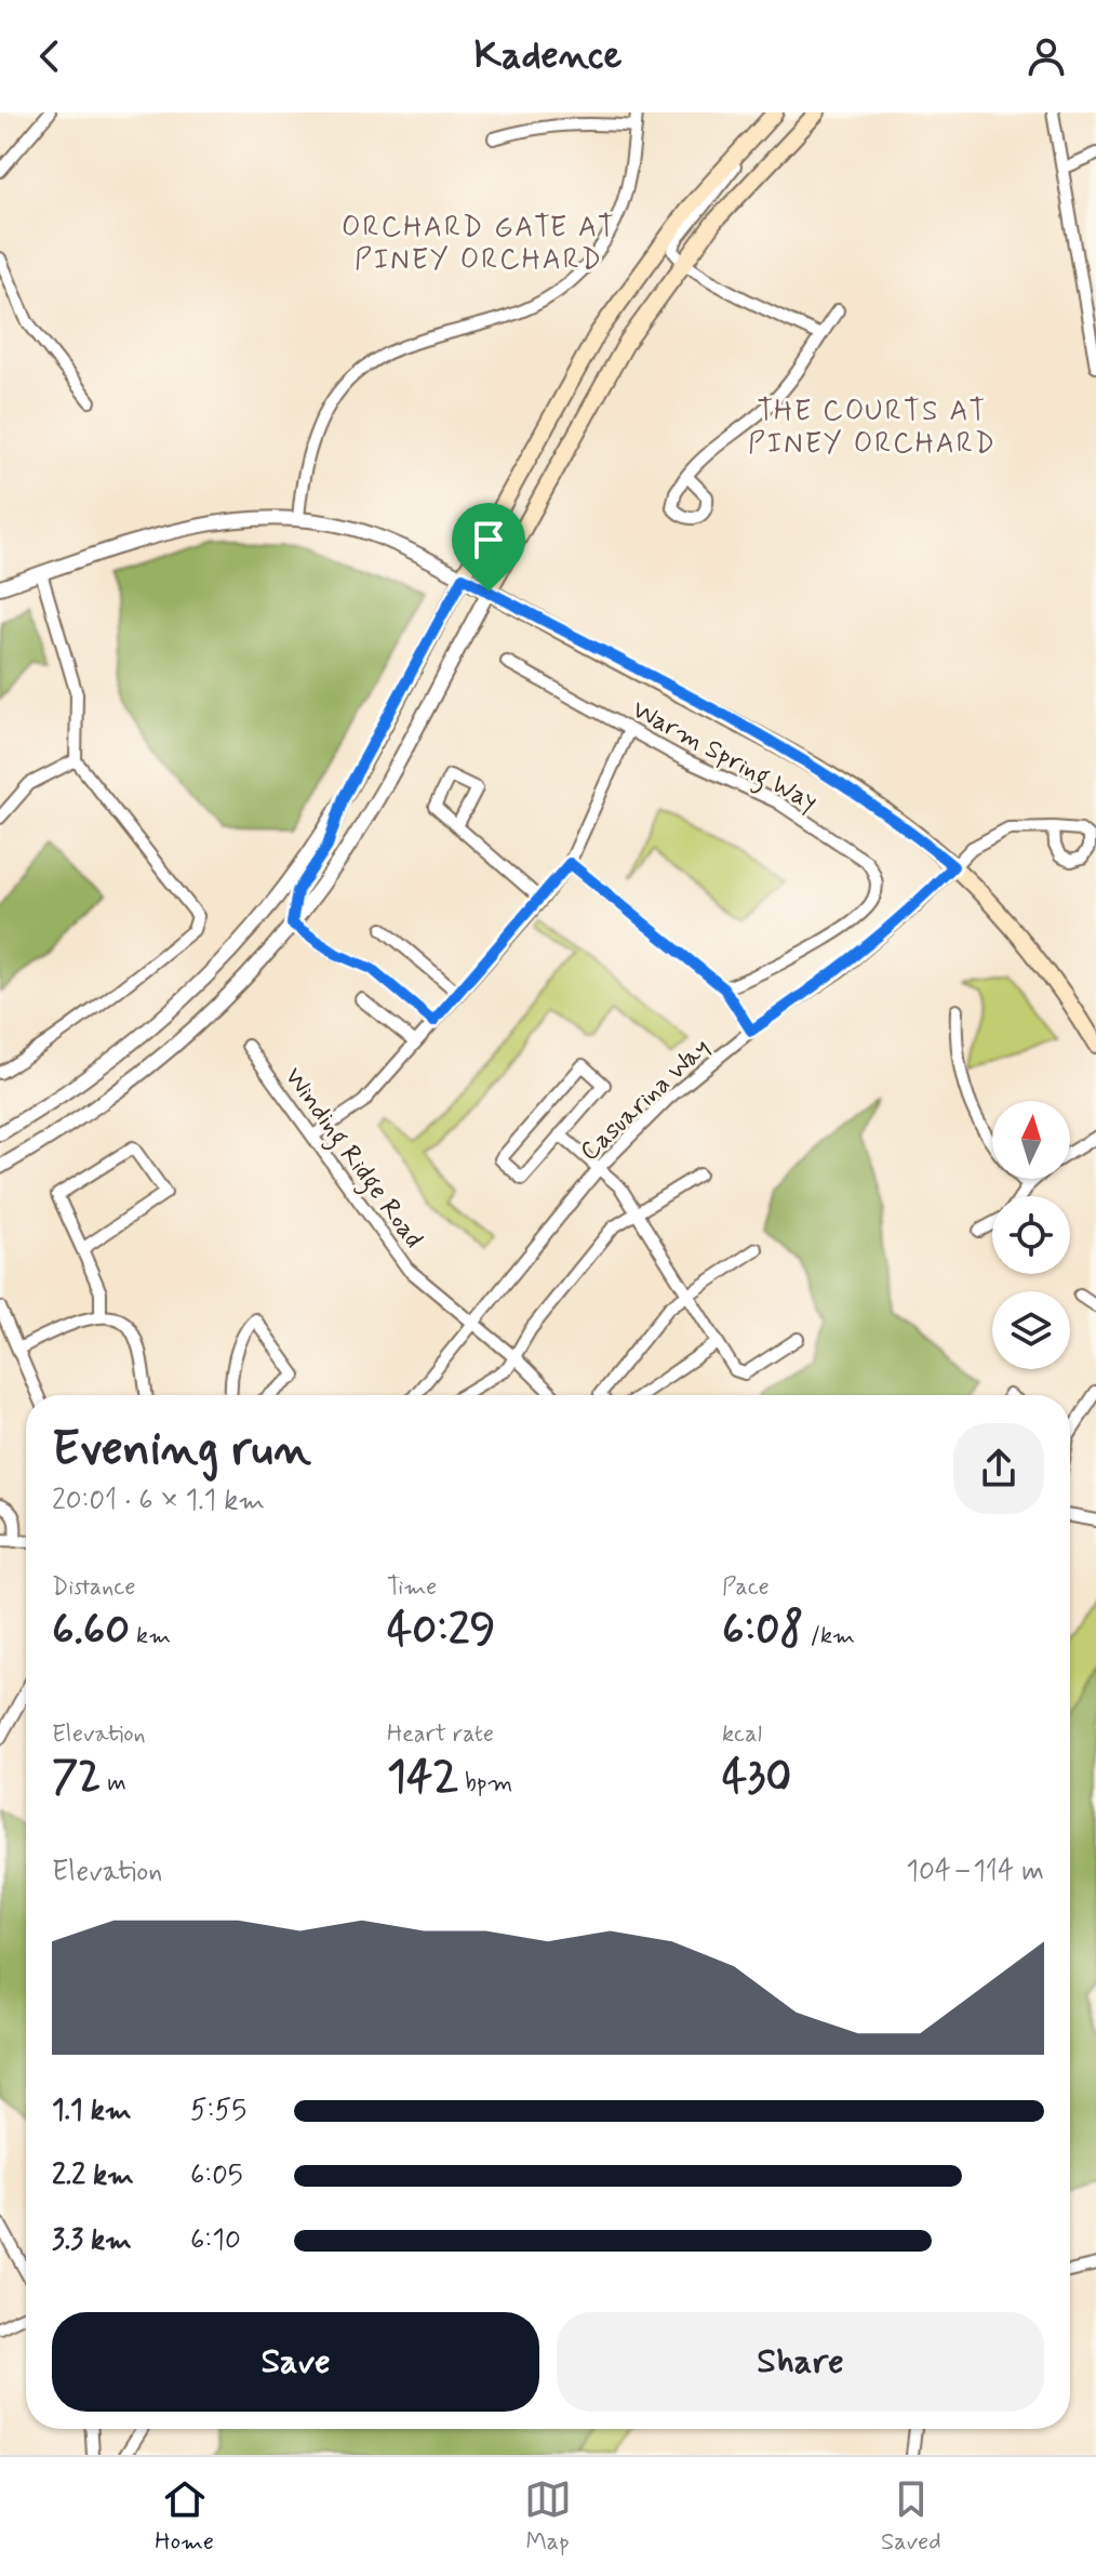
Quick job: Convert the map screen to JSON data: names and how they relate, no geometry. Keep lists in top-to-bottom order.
{
  "streets": {
    "street": ["Warm Spring Way", "Casuarina Way", "Winding Ridge Road"]
  },
  "crossings": [
    ["Casuarina Way", "Winding Ridge Road"]
  ],
  "districts": ["ORCHARD GATE AT PINEY ORCHARD", "THE COURTS AT PINEY ORCHARD"],
  "north": "top",
  "page": {
    "header": "Kadence",
    "heading": ["Evening run", "20:01 · 6 × 1.1 km"],
    "stats": [
      ["Distance", "6.60 km"],
      ["Time", "40:29"],
      ["Pace", "6:08 /km"],
      ["Elevation", "72 m"],
      ["Heart rate", "142 bpm"],
      ["kcal", "430"]
    ],
    "chart": ["Elevation", "104–114 m"],
    "list": [
      {
        "name": "1.1 km",
        "note": "5:55"
      },
      {
        "name": "2.2 km",
        "note": "6:05"
      },
      {
        "name": "3.3 km",
        "note": "6:10"
      }
    ],
    "buttons": ["Save", "Share"],
    "tabs": ["Home", "Map", "Saved"]
  }
}
